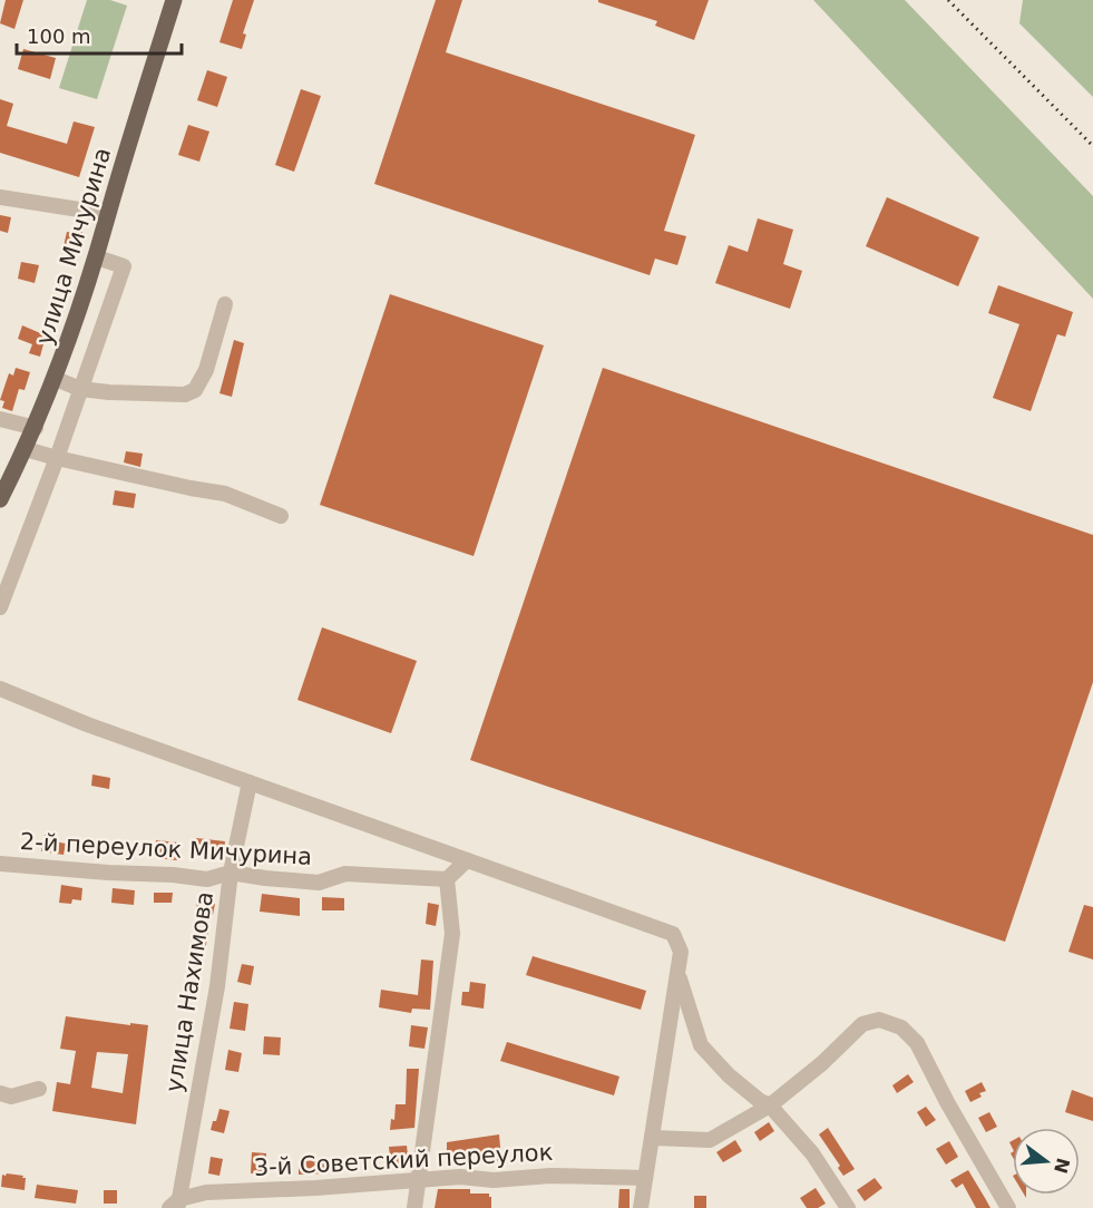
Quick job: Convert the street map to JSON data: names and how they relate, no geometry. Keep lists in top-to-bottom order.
{
  "streets": {
    "main road": ["улица Мичурина"],
    "street": ["2-й переулок Мичурина", "улица Нахимова", "3-й Советский переулок"]
  },
  "crossings": [
    ["2-й переулок Мичурина", "улица Нахимова"],
    ["улица Нахимова", "3-й Советский переулок"]
  ],
  "scale_bar": "100 m",
  "north": "right"
}
